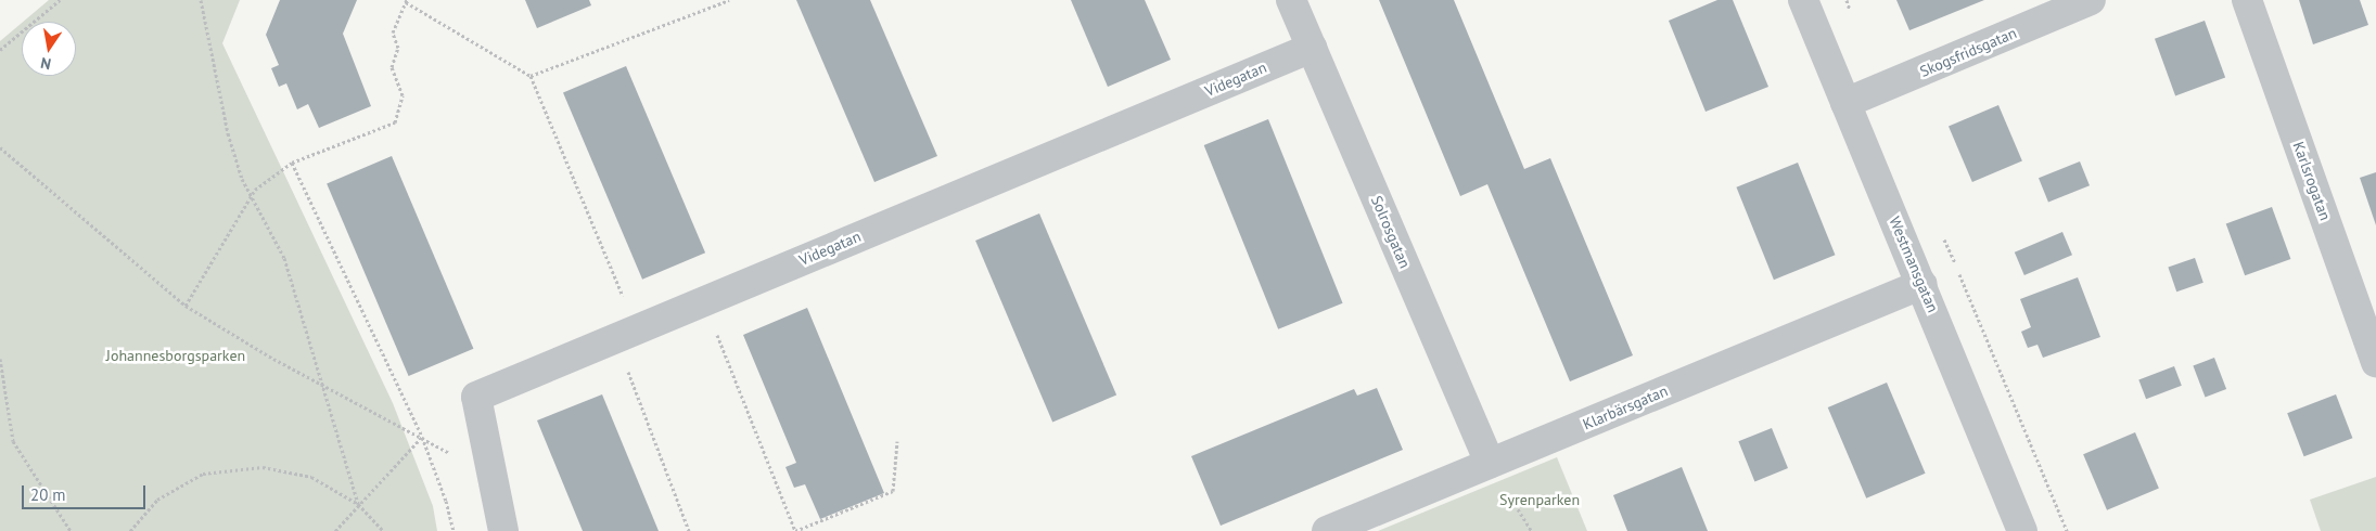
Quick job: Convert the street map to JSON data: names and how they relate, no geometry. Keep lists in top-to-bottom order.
{
  "streets": {
    "street": [
      "Skogsfridsgatan",
      "Videgatan",
      "Karlsrogatan",
      "Solrosgatan",
      "Westmansgatan",
      "Klarbärsgatan"
    ]
  },
  "crossings": [
    ["Skogsfridsgatan", "Westmansgatan"],
    ["Videgatan", "Solrosgatan"],
    ["Solrosgatan", "Klarbärsgatan"],
    ["Westmansgatan", "Klarbärsgatan"]
  ],
  "parks": ["Johannesborgsparken", "Syrenparken"],
  "scale_bar": "20 m",
  "north": "bottom"
}
